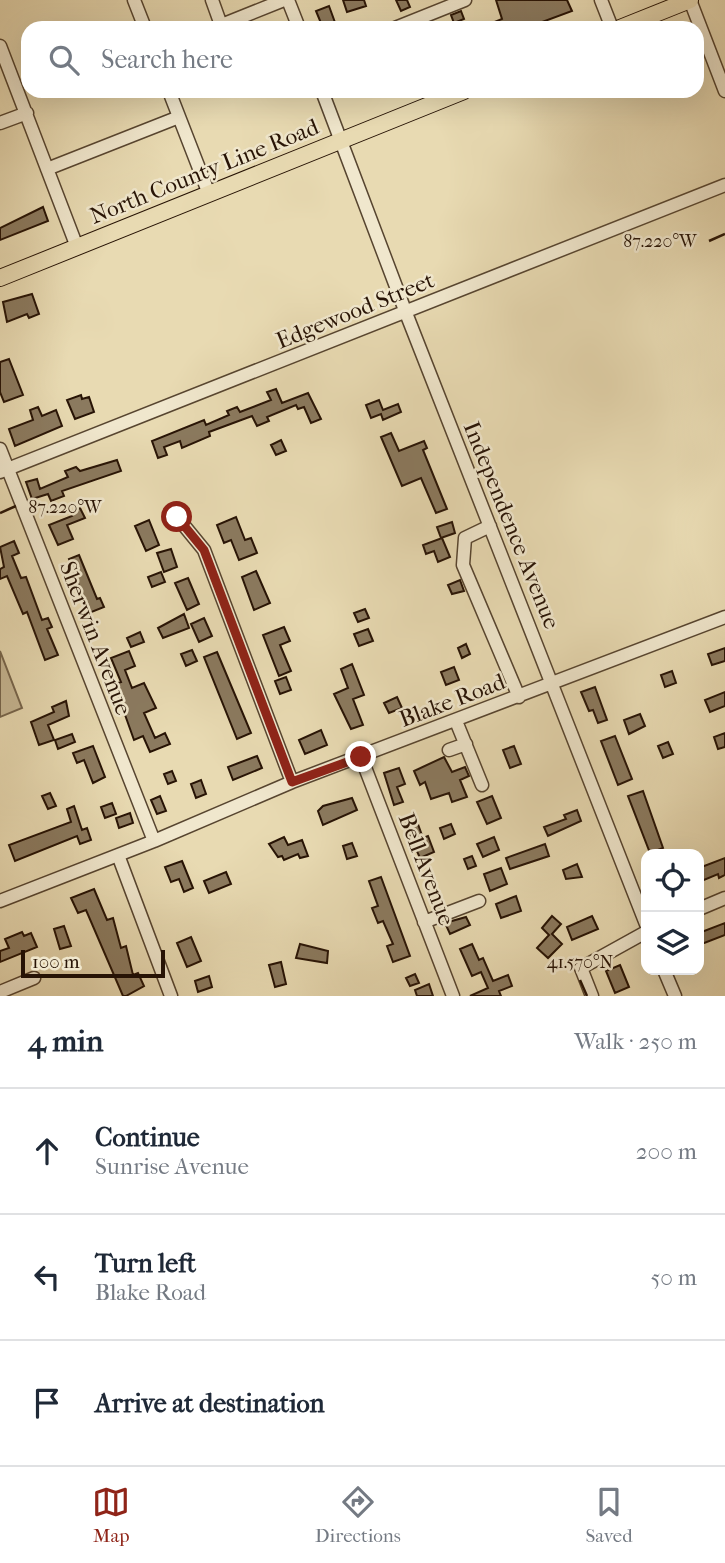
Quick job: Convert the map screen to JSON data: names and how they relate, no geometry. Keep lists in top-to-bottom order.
{
  "streets": {
    "main road": ["North County Line Road"],
    "street": [
      "Edgewood Street",
      "Independence Avenue",
      "Sherwin Avenue",
      "Blake Road",
      "Bell Avenue"
    ]
  },
  "crossings": [
    ["North County Line Road", "Independence Avenue"],
    ["Edgewood Street", "Independence Avenue"],
    ["Edgewood Street", "Sherwin Avenue"],
    ["Independence Avenue", "Blake Road"],
    ["Sherwin Avenue", "Blake Road"],
    ["Blake Road", "Bell Avenue"]
  ],
  "scale_bar": "100 m",
  "page": {
    "search": "Search here",
    "scale": "100 m",
    "heading": ["4 min", "Walk · 250 m"],
    "list": [
      ["Continue", "Sunrise Avenue", "200 m"],
      ["Turn left", "Blake Road", "50 m"],
      "Arrive at destination"
    ],
    "nav": ["Map", "Directions", "Saved"]
  },
  "coordinates": ["87.220°W", "41.570°N"]
}
